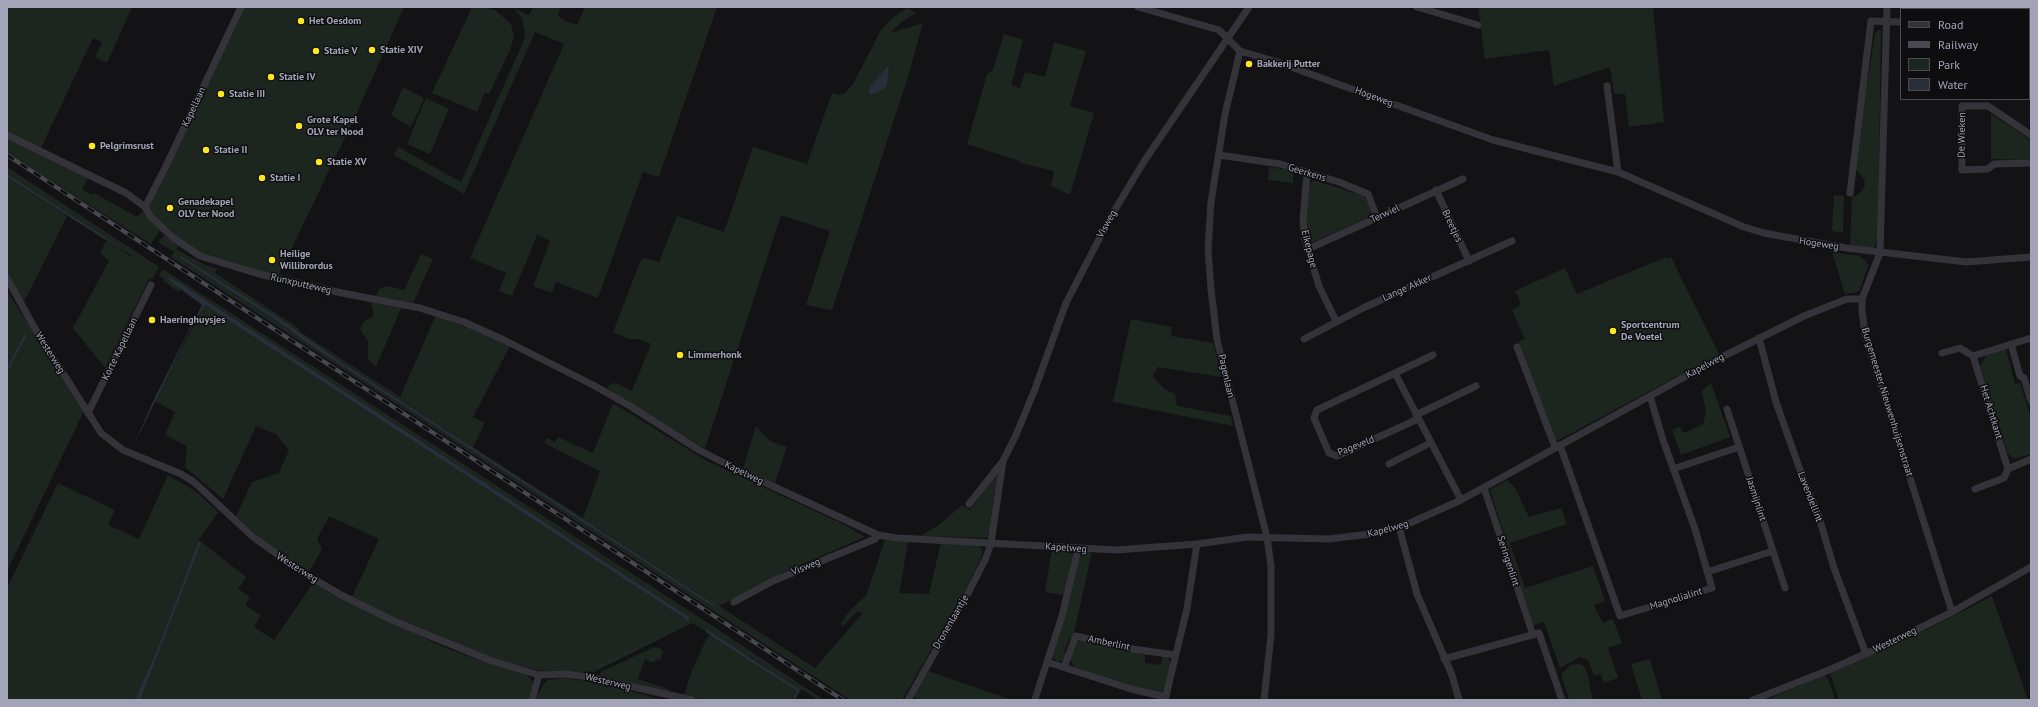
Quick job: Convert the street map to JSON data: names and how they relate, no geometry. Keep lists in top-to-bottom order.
{
  "streets": {
    "street": [
      "Hogeweg",
      "Kapellaan",
      "De Wieken",
      "Geerkens",
      "Terwiel",
      "Visweg",
      "Breetjes",
      "Eikepage",
      "Runxputteweg",
      "Lange Akker",
      "Korte Kapellaan",
      "Westerweg",
      "Kapelweg",
      "Pagenlaan",
      "Burgemeester Nieuwenhuijsenstraat",
      "Het Achtkant",
      "Pageveld",
      "Lavendellint",
      "Jasmijnlint",
      "Seringenlint",
      "Magnolialint",
      "Dronenlaantje",
      "Amberlint"
    ]
  },
  "crossings": [
    ["Hogeweg", "Pagenlaan"],
    ["Hogeweg", "Burgemeester Nieuwenhuijsenstraat"],
    ["Kapellaan", "Runxputteweg"],
    ["Geerkens", "Terwiel"],
    ["Geerkens", "Eikepage"],
    ["Geerkens", "Pagenlaan"],
    ["Terwiel", "Breetjes"],
    ["Terwiel", "Eikepage"],
    ["Visweg", "Kapelweg"],
    ["Visweg", "Dronenlaantje"],
    ["Breetjes", "Lange Akker"],
    ["Eikepage", "Lange Akker"],
    ["Runxputteweg", "Kapelweg"],
    ["Korte Kapellaan", "Westerweg"],
    ["Westerweg", "Burgemeester Nieuwenhuijsenstraat"],
    ["Westerweg", "Lavendellint"],
    ["Kapelweg", "Pagenlaan"],
    ["Kapelweg", "Burgemeester Nieuwenhuijsenstraat"],
    ["Kapelweg", "Lavendellint"],
    ["Kapelweg", "Seringenlint"],
    ["Kapelweg", "Magnolialint"],
    ["Kapelweg", "Dronenlaantje"]
  ],
  "places": [
    "Het Oesdom",
    "Statie XIV",
    "Statie V",
    "Bakkerij Putter",
    "Statie IV",
    "Statie III",
    "Grote Kapel OLV ter Nood",
    "Pelgrimsrust",
    "Statie II",
    "Statie XV",
    "Statie I",
    "Genadekapel OLV ter Nood",
    "Heilige Willibrordus",
    "Haeringhuysjes",
    "Sportcentrum De Voetel",
    "Limmerhonk"
  ],
  "legend": [
    "Road",
    "Railway",
    "Park",
    "Water"
  ]
}
